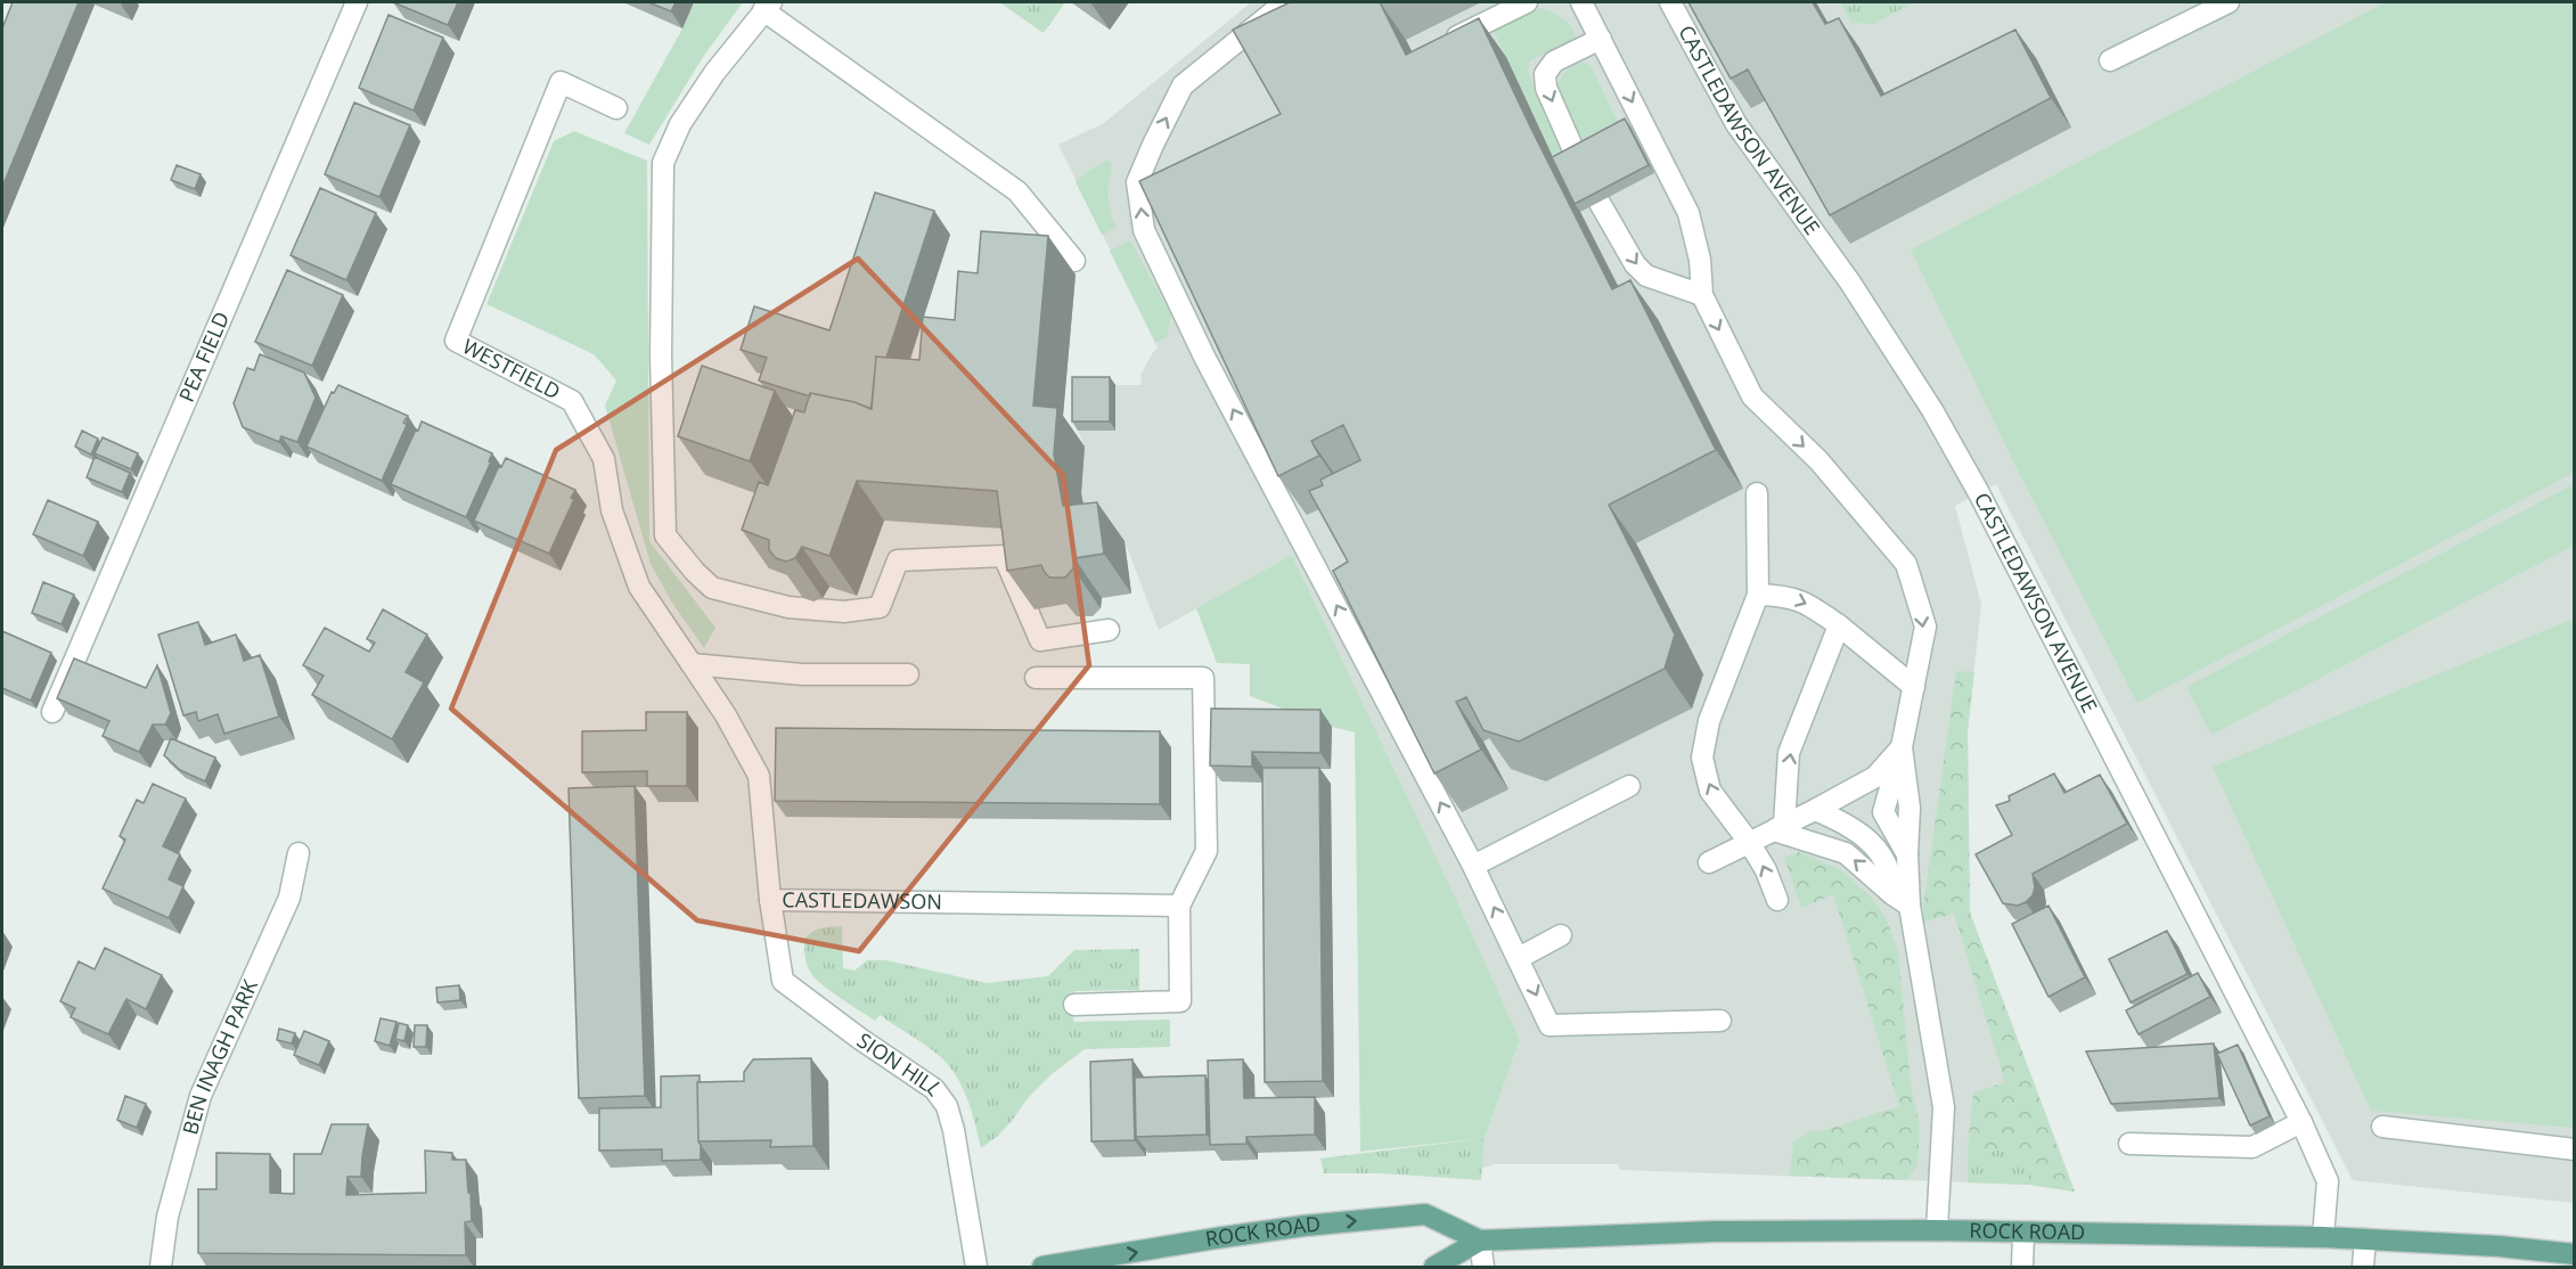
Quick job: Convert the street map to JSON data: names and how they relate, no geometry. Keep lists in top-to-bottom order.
{
  "streets": {
    "main road": ["ROCK ROAD"],
    "street": [
      "CASTLEDAWSON AVENUE",
      "PEA FIELD",
      "WESTFIELD",
      "CASTLEDAWSON",
      "BEN INAGH PARK",
      "SION HILL"
    ]
  },
  "crossings": [
    ["CASTLEDAWSON AVENUE", "ROCK ROAD"],
    ["WESTFIELD", "CASTLEDAWSON"],
    ["CASTLEDAWSON", "SION HILL"]
  ]
}
